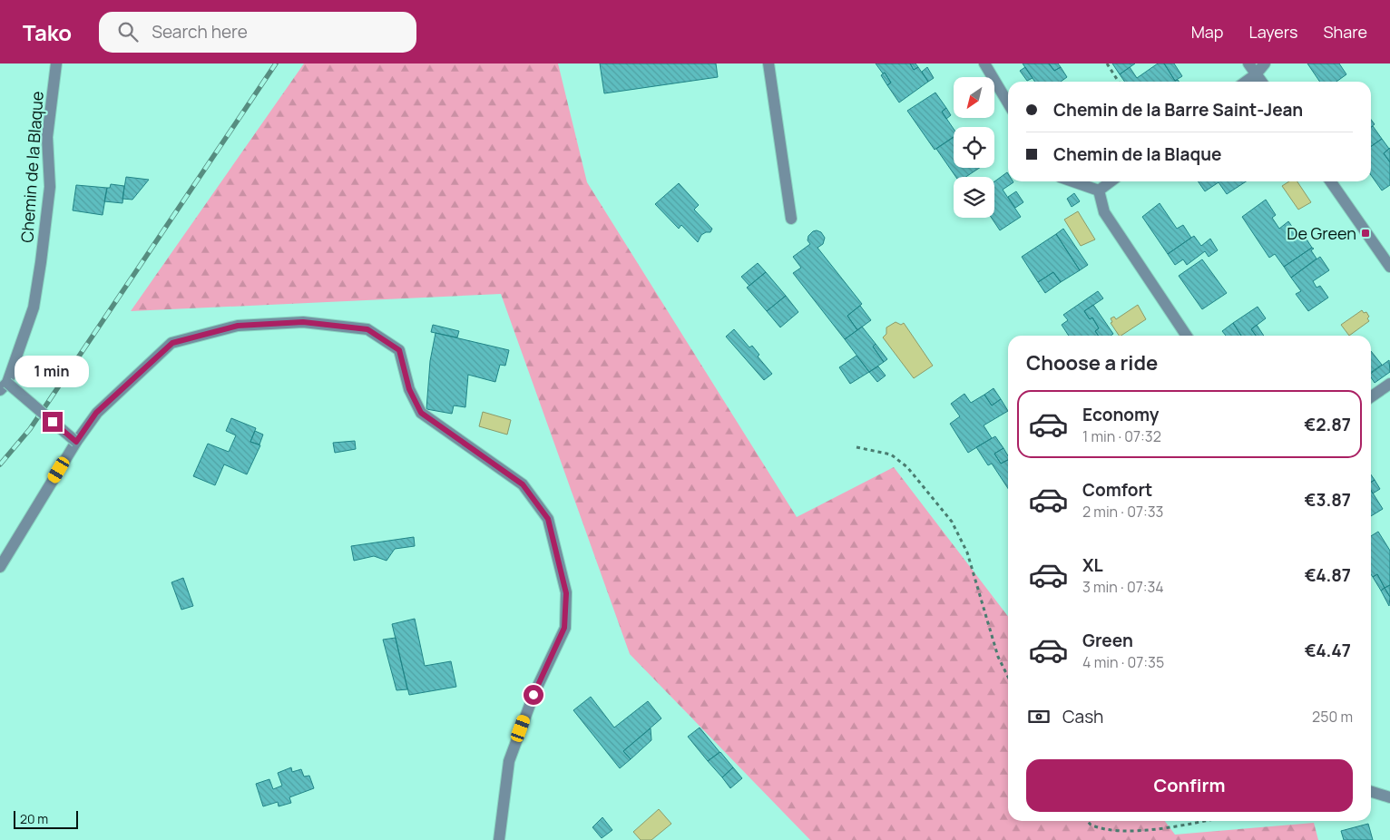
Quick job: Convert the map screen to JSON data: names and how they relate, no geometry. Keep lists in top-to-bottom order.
{
  "streets": {
    "street": ["Chemin de la Blaque"]
  },
  "places": {
    "transit": ["De Green"]
  },
  "scale_bar": "20 m",
  "north": "bottom left",
  "page": {
    "header": "Tako",
    "search": "Search here",
    "nav": ["Map", "Layers", "Share"],
    "banner": ["Chemin de la Barre Saint-Jean", "Chemin de la Blaque"],
    "heading": "Choose a ride",
    "bubble": "1 min",
    "list": [
      {
        "name": "Economy",
        "note": "1 min · 07:32",
        "value": "€2.87"
      },
      {
        "name": "Comfort",
        "note": "2 min · 07:33",
        "value": "€3.87"
      },
      {
        "name": "XL",
        "note": "3 min · 07:34",
        "value": "€4.87"
      },
      {
        "name": "Green",
        "note": "4 min · 07:35",
        "value": "€4.47"
      }
    ],
    "pay": ["Cash", "250 m"],
    "buttons": "Confirm",
    "scale": "20 m"
  }
}
